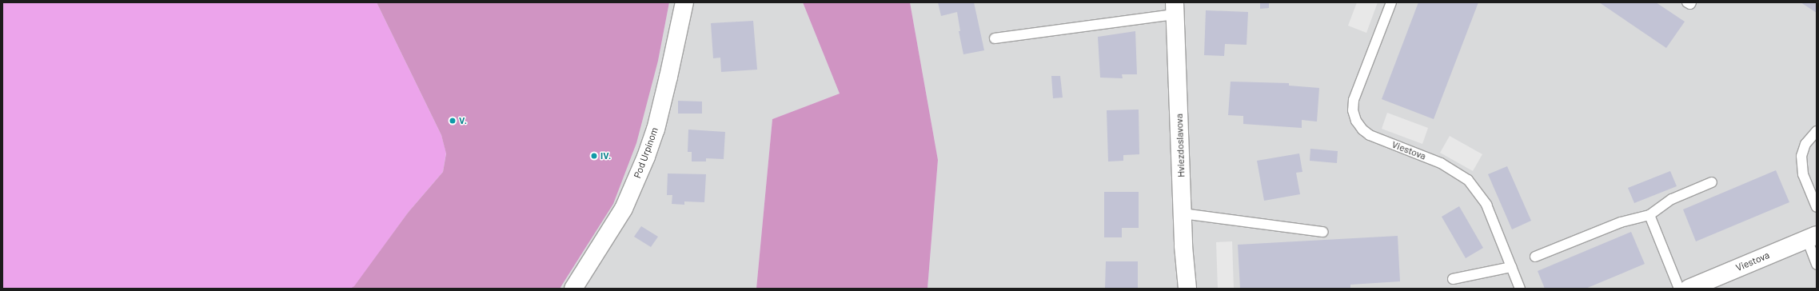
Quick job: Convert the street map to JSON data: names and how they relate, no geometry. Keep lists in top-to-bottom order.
{
  "streets": {
    "street": ["Hviezdoslavova", "Viestova", "Pod Urpínom"]
  },
  "places": ["V.", "IV."]
}
